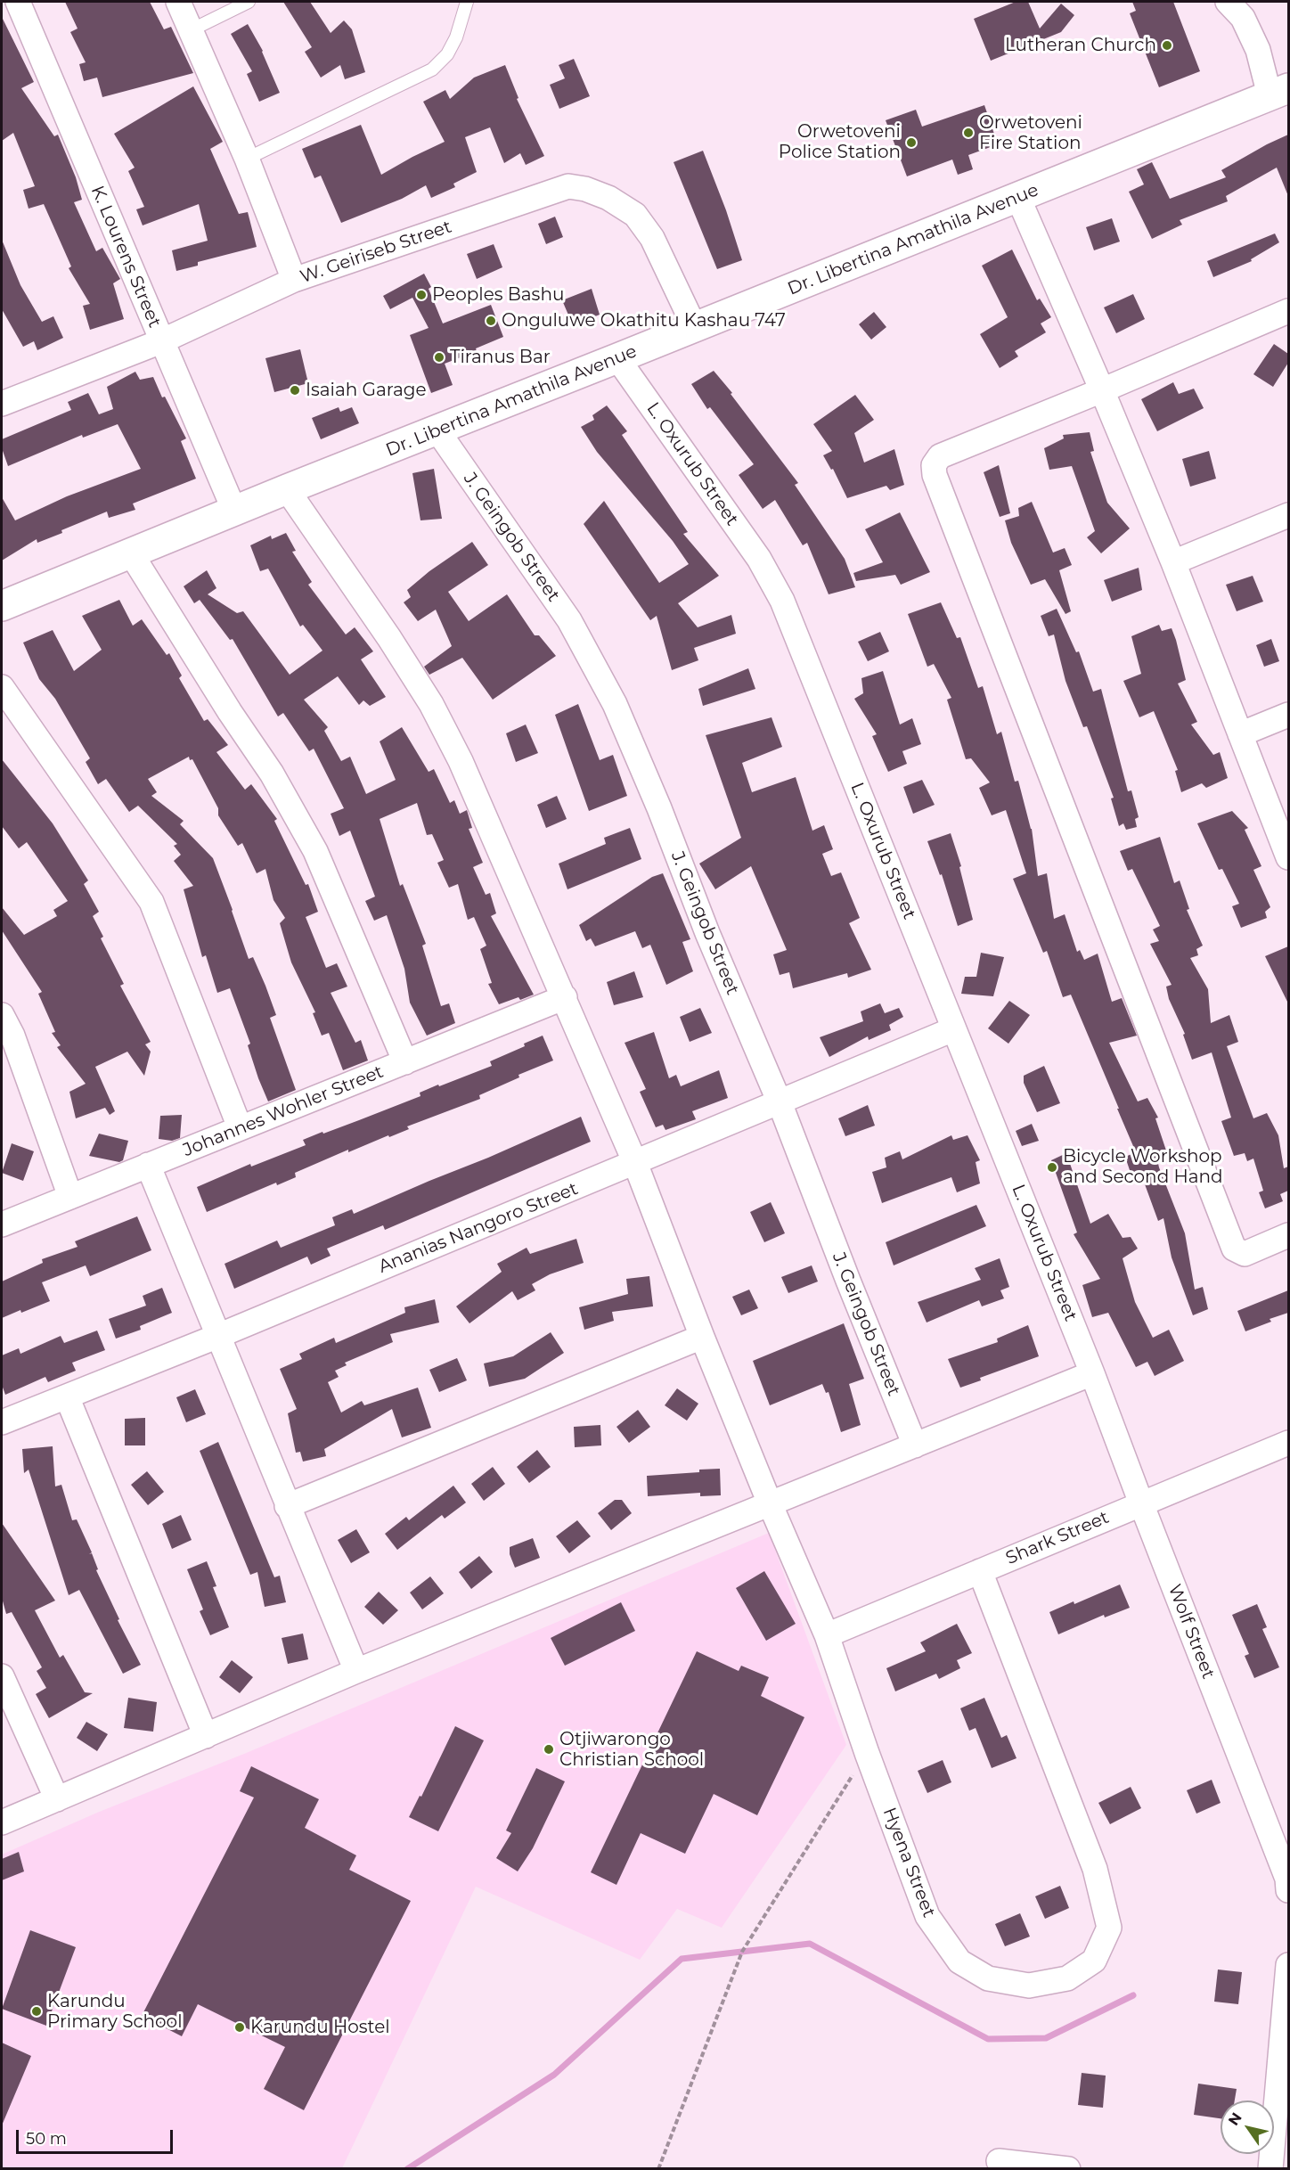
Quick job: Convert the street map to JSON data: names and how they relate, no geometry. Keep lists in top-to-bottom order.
{
  "streets": {
    "street": [
      "Dr. Libertina Amathila Avenue",
      "W. Geiriseb Street",
      "K. Lourens Street",
      "L. Oxurub Street",
      "J. Geingob Street",
      "Johannes Wohler Street",
      "Ananias Nangoro Street",
      "Shark Street",
      "Wolf Street",
      "Hyena Street"
    ]
  },
  "crossings": [
    ["Dr. Libertina Amathila Avenue", "W. Geiriseb Street"],
    ["Dr. Libertina Amathila Avenue", "K. Lourens Street"],
    ["Dr. Libertina Amathila Avenue", "L. Oxurub Street"],
    ["Dr. Libertina Amathila Avenue", "J. Geingob Street"],
    ["Dr. Libertina Amathila Avenue", "Hyena Street"],
    ["W. Geiriseb Street", "K. Lourens Street"],
    ["L. Oxurub Street", "Ananias Nangoro Street"],
    ["L. Oxurub Street", "Wolf Street"],
    ["J. Geingob Street", "Ananias Nangoro Street"],
    ["Johannes Wohler Street", "Hyena Street"],
    ["Ananias Nangoro Street", "Hyena Street"],
    ["Shark Street", "Wolf Street"],
    ["Shark Street", "Hyena Street"]
  ],
  "places": [
    "Lutheran Church",
    "Orwetoveni Fire Station",
    "Orwetoveni Police Station",
    "Peoples Bashu",
    "Onguluwe Okathitu Kashau 747",
    "Tiranus Bar",
    "Isaiah Garage",
    "Bicycle Workshop and Second Hand",
    "Otjiwarongo Christian School",
    "Karundu Primary School",
    "Karundu Hostel"
  ],
  "scale_bar": "50 m",
  "north": "top left"
}
